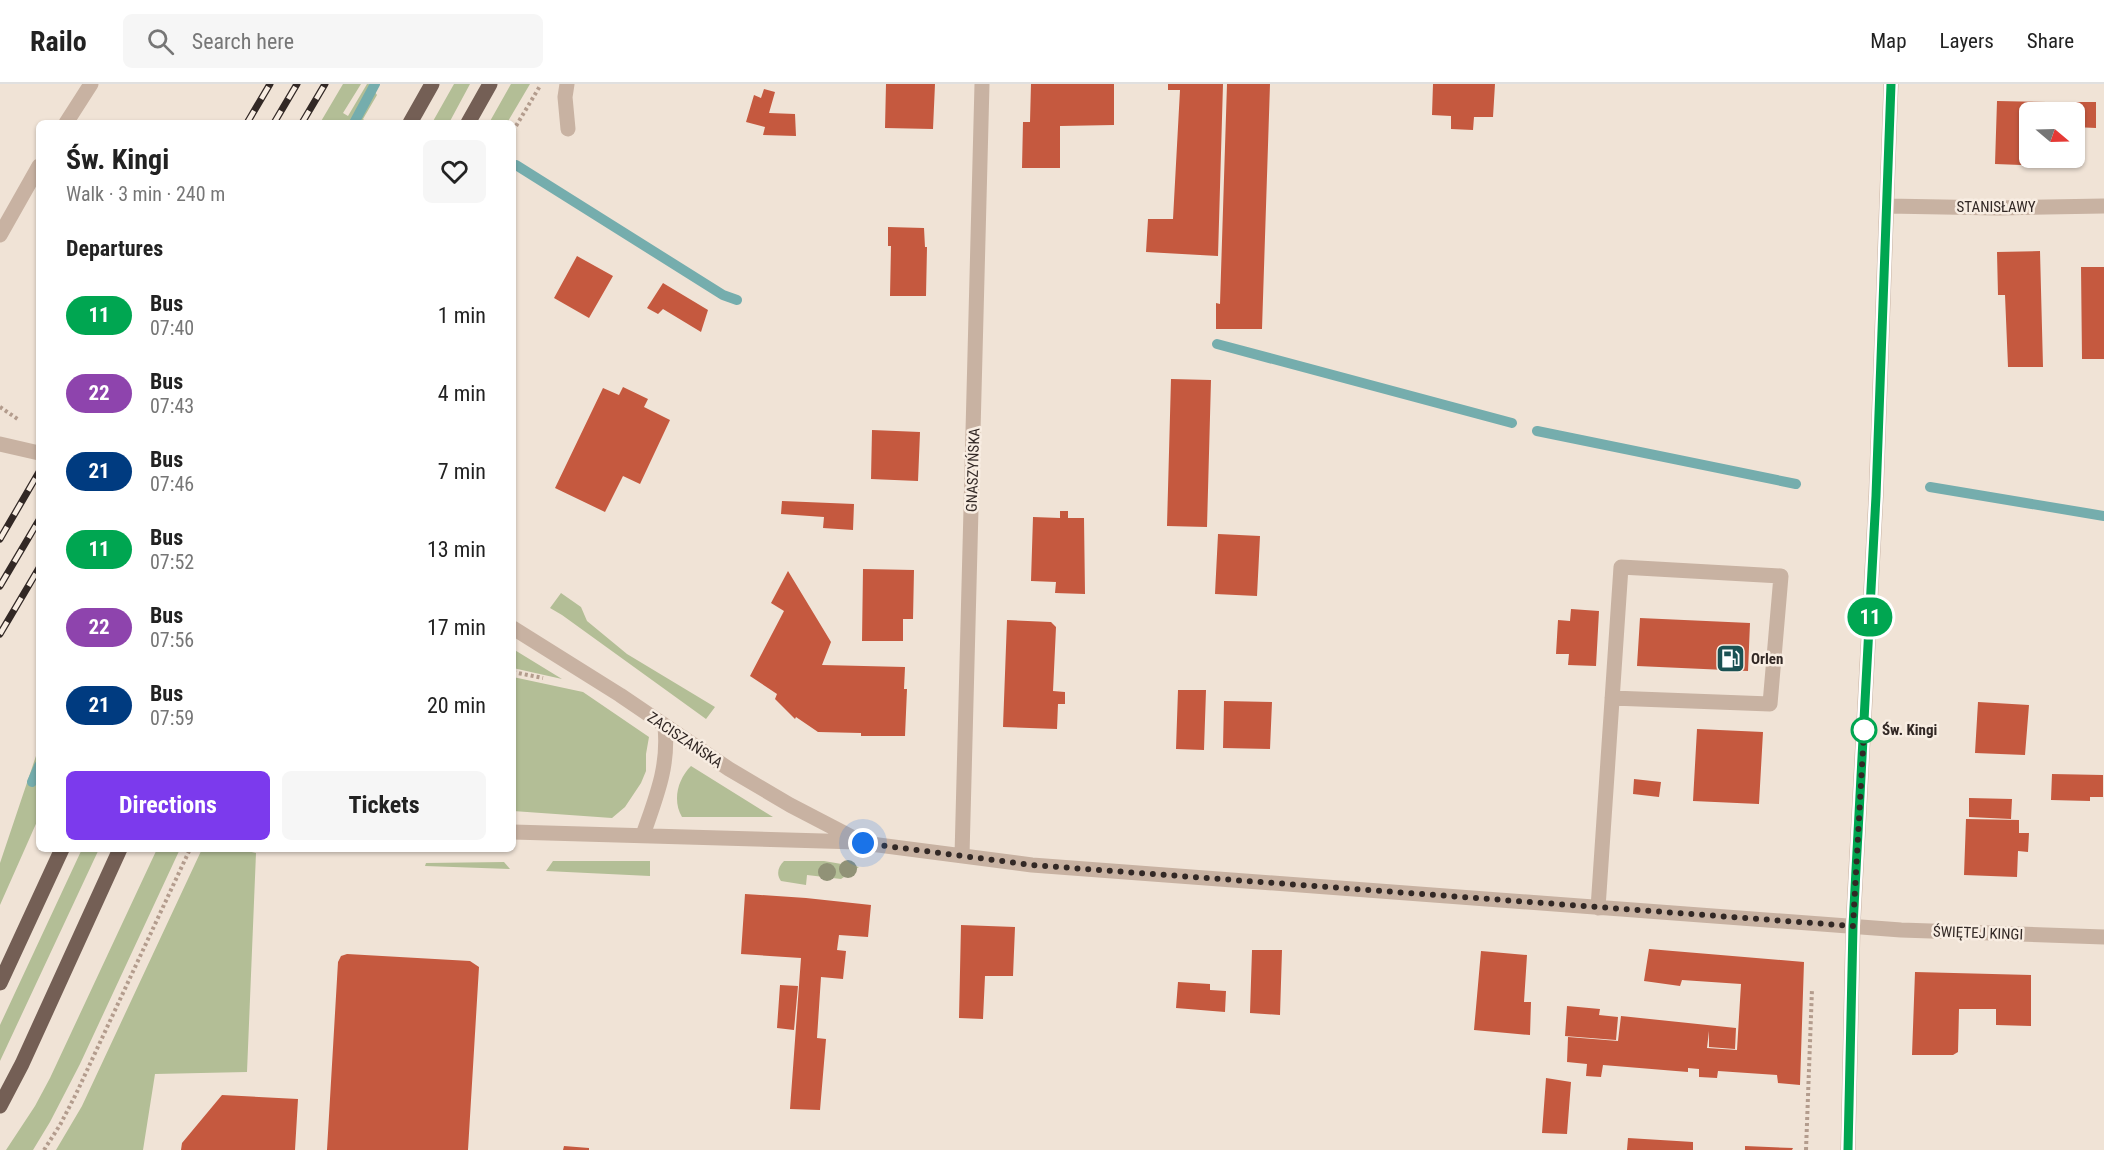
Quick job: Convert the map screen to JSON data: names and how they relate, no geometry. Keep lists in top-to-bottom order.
{
  "streets": {
    "street": [
      "STANISŁAWY",
      "GNASZYŃSKA",
      "ZACISZAŃSKA",
      "ŚWIĘTEJ KINGI"
    ]
  },
  "crossings": [
    ["GNASZYŃSKA", "ZACISZAŃSKA"],
    ["ZACISZAŃSKA", "ŚWIĘTEJ KINGI"]
  ],
  "places": {
    "fuel station": ["Orlen"],
    "other": ["Św. Kingi"]
  },
  "lines": ["bus line 11"],
  "north": "right",
  "page": {
    "header": "Railo",
    "search": "Search here",
    "nav": ["Map", "Layers", "Share"],
    "on_map": "11",
    "heading": [
      ["Św. Kingi", "Walk · 3 min · 240 m"],
      "Departures"
    ],
    "list": [
      {
        "mark": "11",
        "name": "Bus",
        "note": "07:40",
        "value": "1 min"
      },
      {
        "mark": "22",
        "name": "Bus",
        "note": "07:43",
        "value": "4 min"
      },
      {
        "mark": "21",
        "name": "Bus",
        "note": "07:46",
        "value": "7 min"
      },
      {
        "mark": "11",
        "name": "Bus",
        "note": "07:52",
        "value": "13 min"
      },
      {
        "mark": "22",
        "name": "Bus",
        "note": "07:56",
        "value": "17 min"
      },
      {
        "mark": "21",
        "name": "Bus",
        "note": "07:59",
        "value": "20 min"
      }
    ],
    "buttons": ["Directions", "Tickets"]
  }
}
